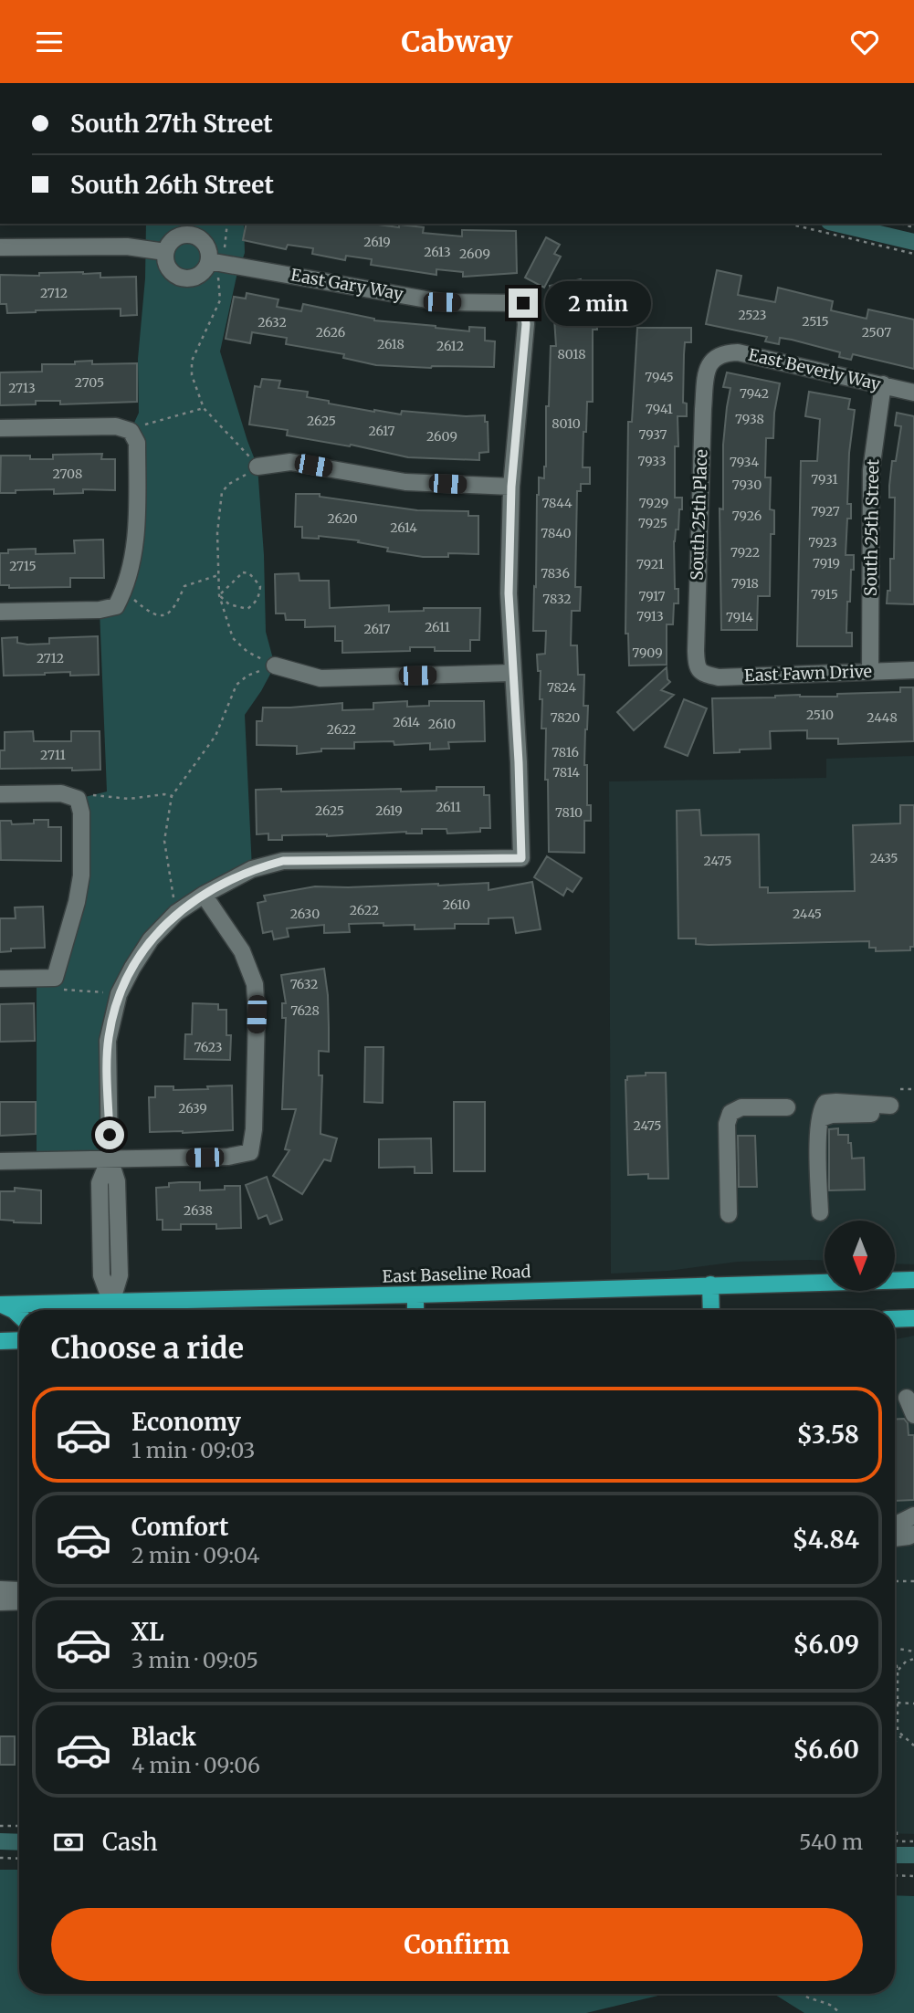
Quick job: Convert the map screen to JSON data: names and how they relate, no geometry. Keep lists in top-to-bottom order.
{
  "streets": {
    "main road": ["East Baseline Road"],
    "street": [
      "East Gary Way",
      "East Beverly Way",
      "South 25th Place",
      "South 25th Street",
      "East Fawn Drive"
    ]
  },
  "crossings": [
    ["East Beverly Way", "South 25th Place"],
    ["East Beverly Way", "South 25th Street"],
    ["South 25th Place", "East Fawn Drive"],
    ["South 25th Street", "East Fawn Drive"]
  ],
  "house_numbers": [
    "2619",
    "2613",
    "2609",
    "2712",
    "2523",
    "2515",
    "2632",
    "2626",
    "2507",
    "2618",
    "2612",
    "8018",
    "7945",
    "2705",
    "2713",
    "7942",
    "7941",
    "7938",
    "2625",
    "8010",
    "2617",
    "7937",
    "2609",
    "7933",
    "7934",
    "2708",
    "7931",
    "7930",
    "7844",
    "7929",
    "7927",
    "7926",
    "2620",
    "7925",
    "2614",
    "7840",
    "7923",
    "7922",
    "7919",
    "7921",
    "2715",
    "7836",
    "7918",
    "7915",
    "7917",
    "7832",
    "7913",
    "7914",
    "2611",
    "2617",
    "7909",
    "2712",
    "7824",
    "2510",
    "7820",
    "2448",
    "2614",
    "2610",
    "2622",
    "7816",
    "2711",
    "7814",
    "2611",
    "2625",
    "2619",
    "7810",
    "2435",
    "2475",
    "2610",
    "2622",
    "2630",
    "2445",
    "7632",
    "7628",
    "7623",
    "2639",
    "2475",
    "2638"
  ],
  "north": "bottom",
  "page": {
    "header": "Cabway",
    "banner": ["South 27th Street", "South 26th Street"],
    "bubble": "2 min",
    "heading": "Choose a ride",
    "list": [
      {
        "name": "Economy",
        "note": "1 min · 09:03",
        "value": "$3.58"
      },
      {
        "name": "Comfort",
        "note": "2 min · 09:04",
        "value": "$4.84"
      },
      {
        "name": "XL",
        "note": "3 min · 09:05",
        "value": "$6.09"
      },
      {
        "name": "Black",
        "note": "4 min · 09:06",
        "value": "$6.60"
      }
    ],
    "pay": ["Cash", "540 m"],
    "buttons": "Confirm"
  }
}
